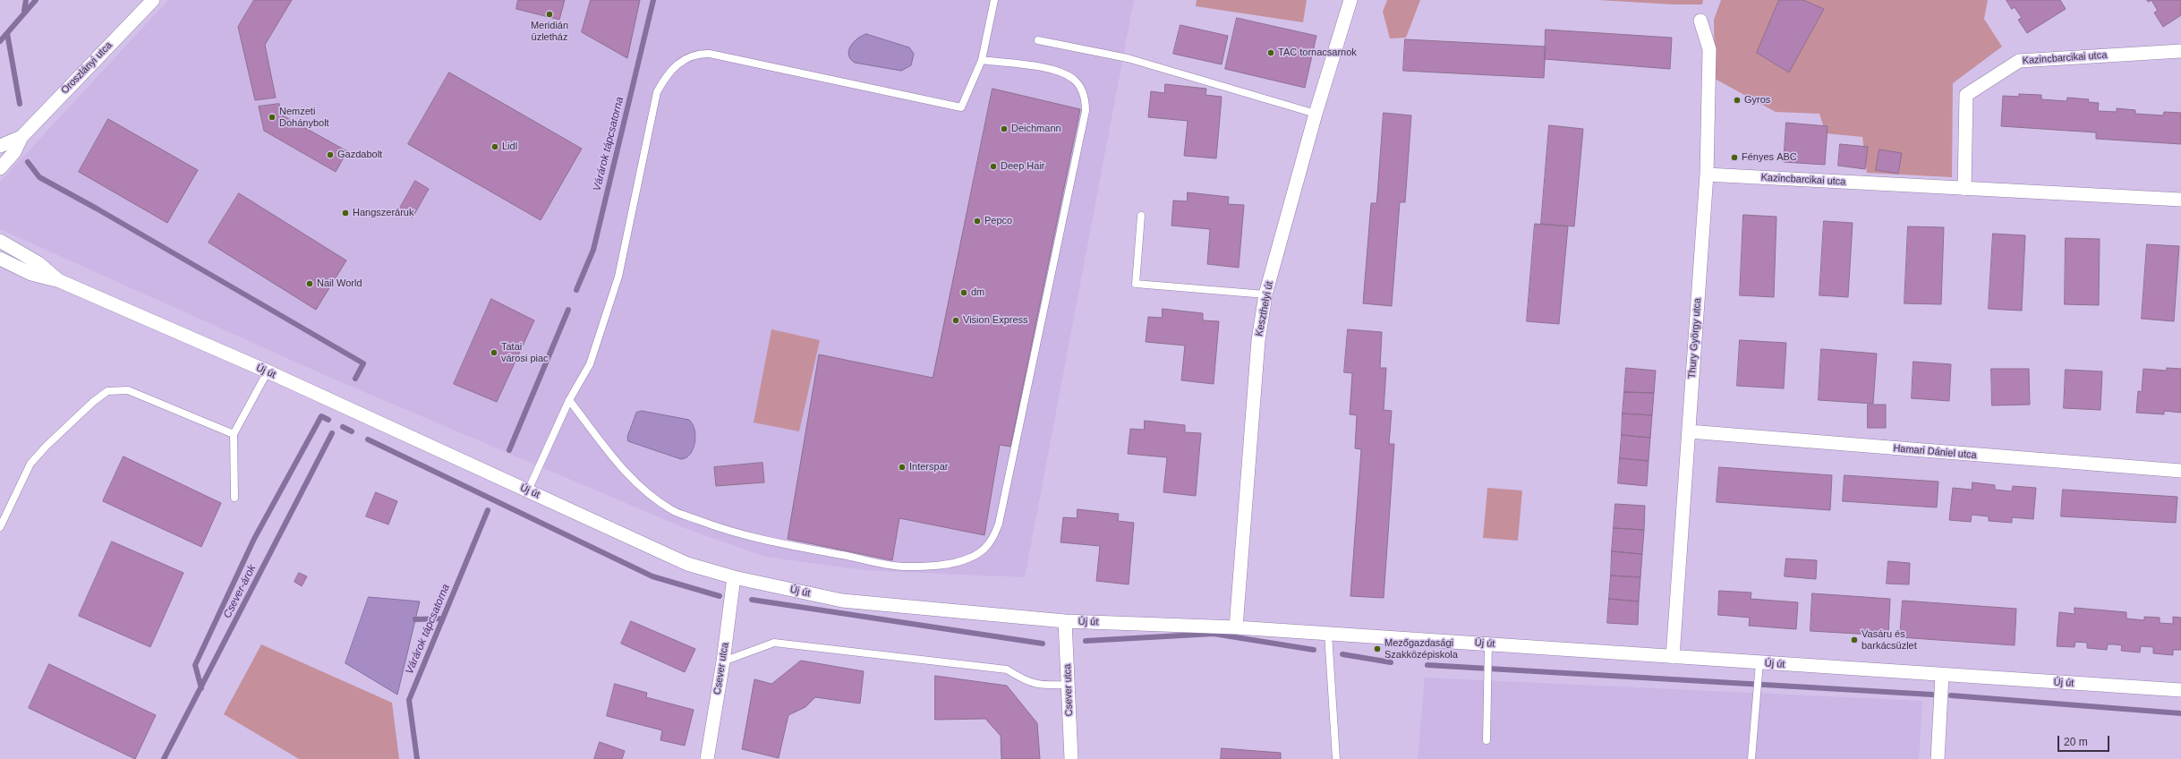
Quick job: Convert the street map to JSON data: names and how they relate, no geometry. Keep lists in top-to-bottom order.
{
  "streets": {
    "street": [
      "Kazincbarcikai utca",
      "Oroszlányi utca",
      "Keszthelyi út",
      "Thury György utca",
      "Új út",
      "Hamari Dániel utca",
      "Csever utca"
    ]
  },
  "crossings": [
    ["Kazincbarcikai utca", "Thury György utca"],
    ["Keszthelyi út", "Új út"],
    ["Thury György utca", "Új út"],
    ["Thury György utca", "Hamari Dániel utca"],
    ["Új út", "Csever utca"]
  ],
  "water": ["Várárok tápcsatorna", "Csever-árok"],
  "places": [
    "Meridián üzletház",
    "TAC tornacsarnok",
    "Gyros",
    "Nemzeti Dohánybolt",
    "Deichmann",
    "Lidl",
    "Gazdabolt",
    "Fényes ABC",
    "Deep Hair",
    "Hangszeráruk",
    "Pepco",
    "Nail World",
    "dm",
    "Vision Express",
    "Tatai városi piac",
    "Interspar",
    "Vasáru és barkácsüzlet",
    "Mezőgazdasági Szakközépiskola"
  ],
  "scale_bar": "20 m"
}
